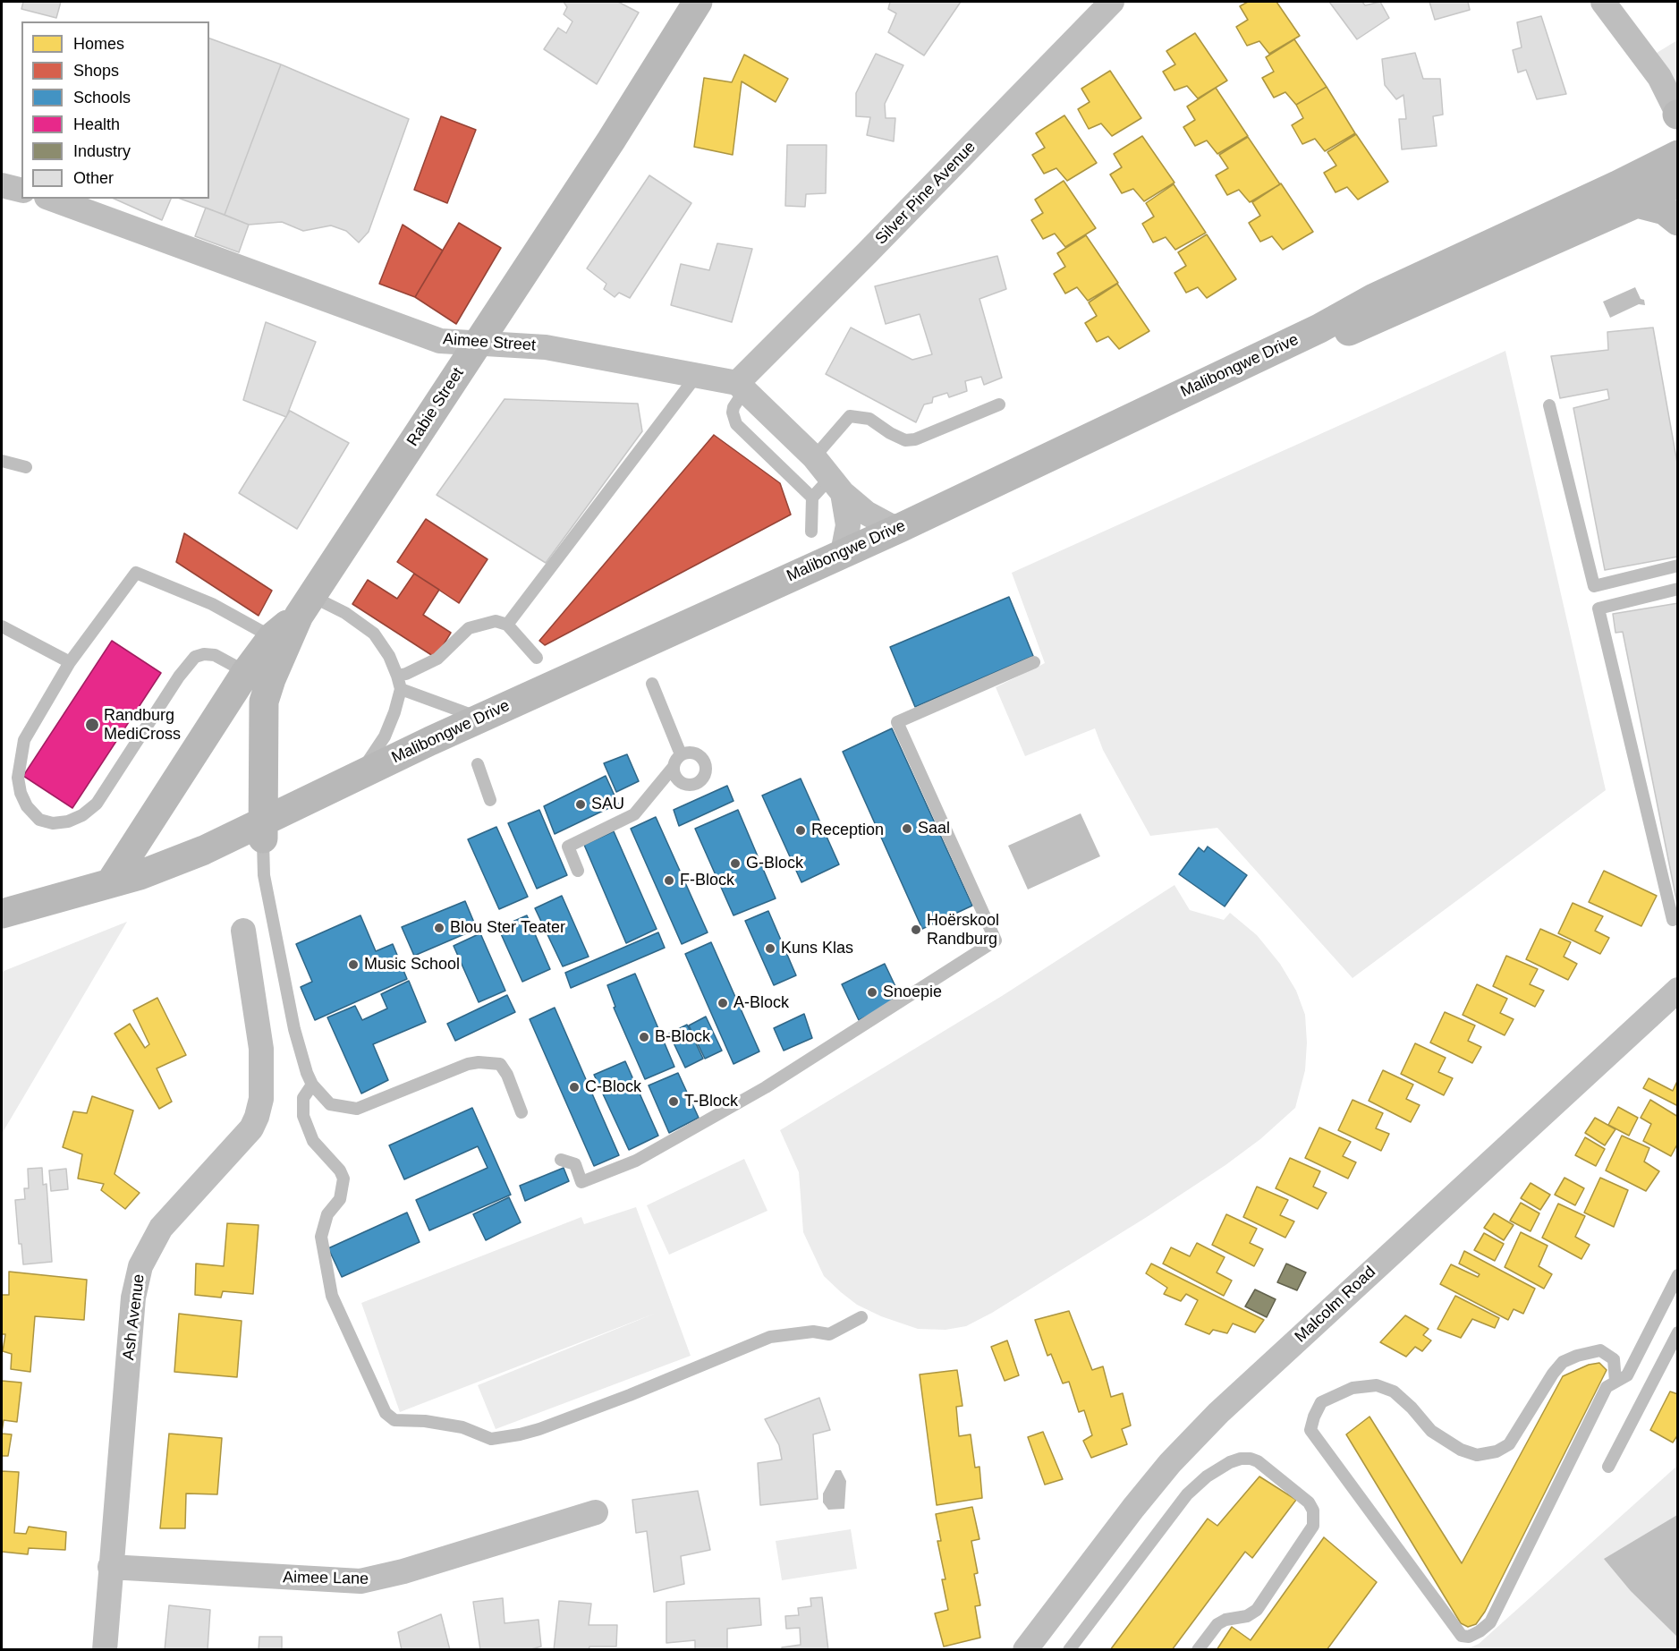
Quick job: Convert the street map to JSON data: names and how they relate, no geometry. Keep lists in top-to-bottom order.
{
  "streets": {
    "main road": ["Malibongwe Drive", "Rabie Street"],
    "street": [
      "Silver Pine Avenue",
      "Aimee Street",
      "Malcolm Road",
      "Ash Avenue",
      "Aimee Lane"
    ]
  },
  "crossings": [
    ["Silver Pine Avenue", "Aimee Street"],
    ["Aimee Street", "Rabie Street"],
    ["Malibongwe Drive", "Rabie Street"],
    ["Ash Avenue", "Aimee Lane"]
  ],
  "places": [
    "Randburg MediCross",
    "SAU",
    "Saal",
    "Reception",
    "G-Block",
    "F-Block",
    "Blou Ster Teater",
    "Hoërskool Randburg",
    "Kuns Klas",
    "Music School",
    "Snoepie",
    "A-Block",
    "B-Block",
    "C-Block",
    "T-Block"
  ],
  "legend": [
    "Homes",
    "Shops",
    "Schools",
    "Health",
    "Industry",
    "Other"
  ]
}
